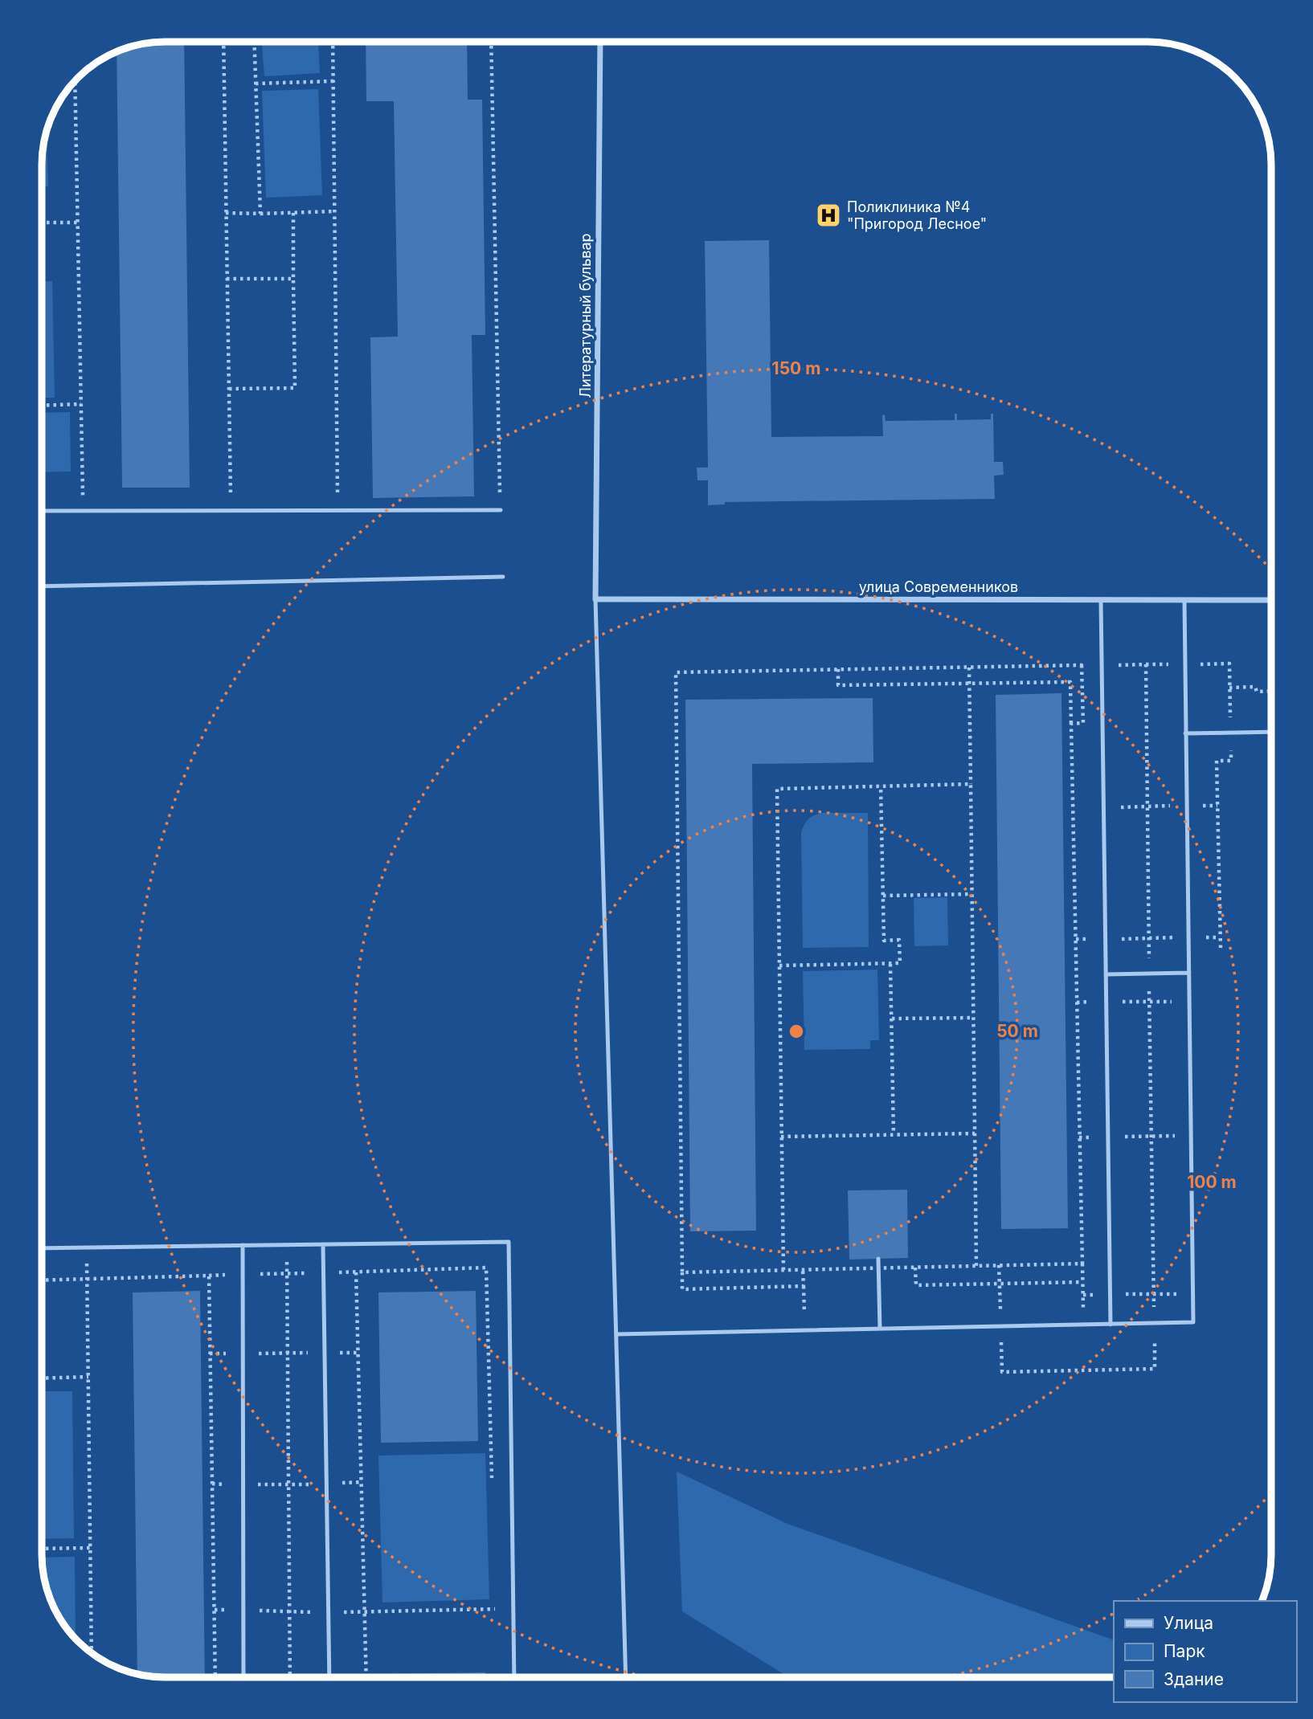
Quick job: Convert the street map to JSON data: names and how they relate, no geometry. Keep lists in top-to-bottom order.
{
  "streets": {
    "street": ["Литературный бульвар", "улица Современников"]
  },
  "crossings": [
    ["Литературный бульвар", "улица Современников"]
  ],
  "places": {
    "hospital": ["Поликлиника №4 \"Пригород Лесное\""]
  },
  "legend": ["Улица", "Парк", "Здание"],
  "rings": ["150 m", "50 m", "100 m"]
}
